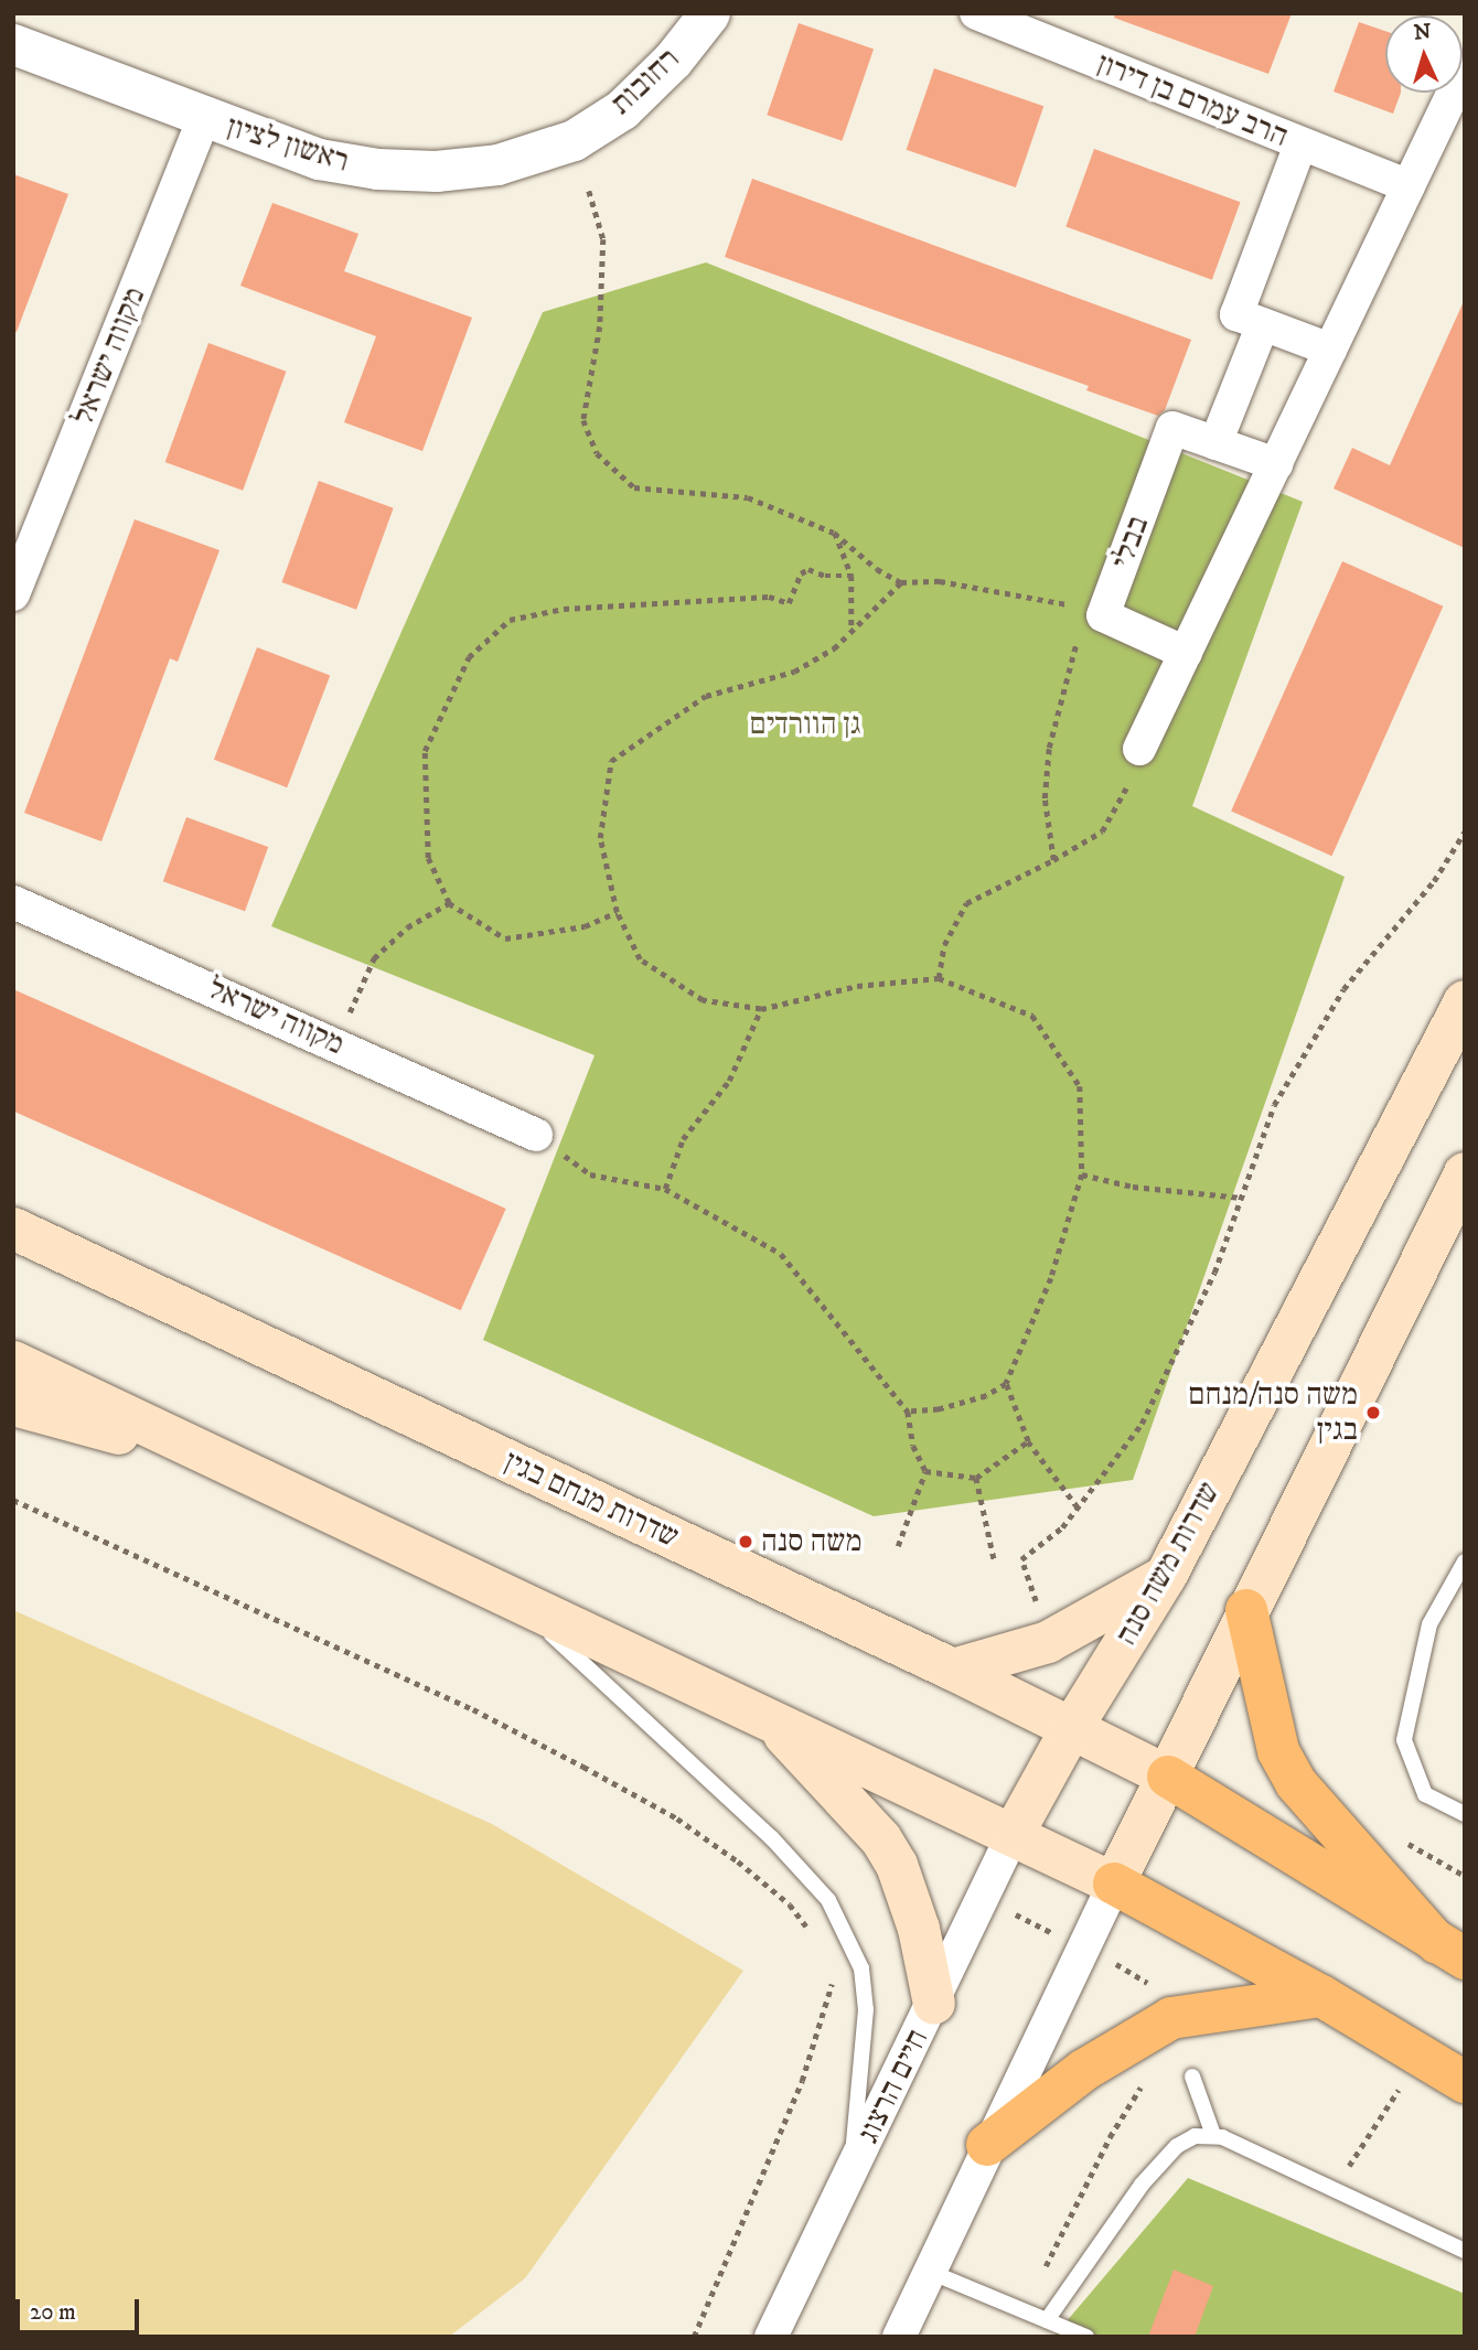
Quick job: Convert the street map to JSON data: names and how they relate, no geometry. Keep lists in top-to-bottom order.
{
  "streets": {
    "main road": ["שדרות מנחם בגין", "שדרות משה סנה"],
    "street": [
      "רחובות",
      "הרב עמרם בן דירון",
      "ראשון לציון",
      "מקווה ישראל",
      "בבלי",
      "חיים הרצוג"
    ]
  },
  "crossings": [
    ["רחובות", "ראשון לציון"],
    ["ראשון לציון", "מקווה ישראל"],
    ["שדרות מנחם בגין", "שדרות משה סנה"],
    ["שדרות משה סנה", "חיים הרצוג"]
  ],
  "parks": ["גן הוורדים"],
  "places": ["משה סנה/מנחם בגין", "משה סנה"],
  "scale_bar": "20 m",
  "north": "top"
}
